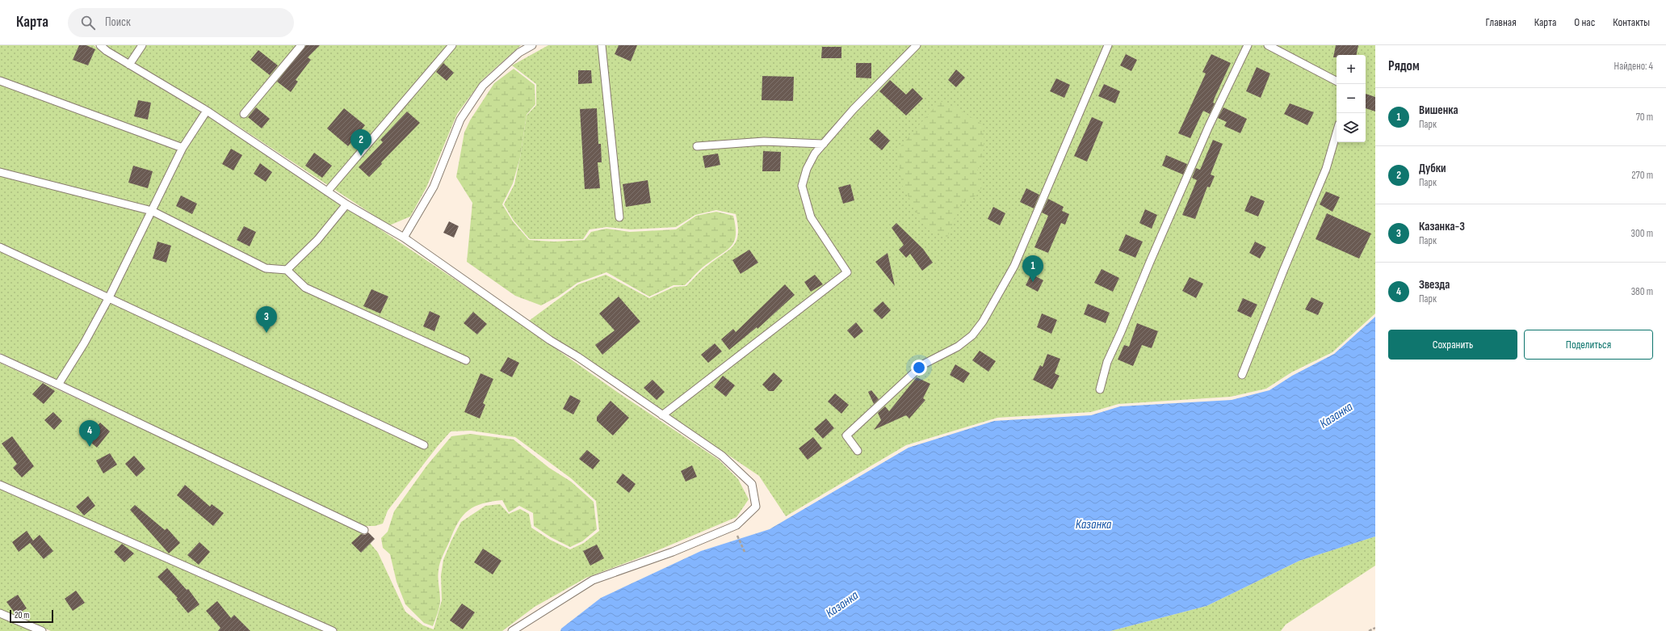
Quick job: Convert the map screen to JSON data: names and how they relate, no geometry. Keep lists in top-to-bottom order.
{
  "water": ["Казанка"],
  "scale_bar": "20 m",
  "page": {
    "header": "Карта",
    "search": "Поиск",
    "nav": [
      "Главная",
      "Карта",
      "О нас",
      "Контакты"
    ],
    "heading": ["Рядом", "Найдено: 4"],
    "map_buttons": ["+", "−"],
    "list": [
      {
        "mark": "1",
        "name": "Вишенка",
        "note": "Парк",
        "value": "70 m"
      },
      {
        "mark": "2",
        "name": "Дубки",
        "note": "Парк",
        "value": "270 m"
      },
      {
        "mark": "3",
        "name": "Казанка-3",
        "note": "Парк",
        "value": "300 m"
      },
      {
        "mark": "4",
        "name": "Звезда",
        "note": "Парк",
        "value": "380 m"
      }
    ],
    "pins": [
      "2",
      "1",
      "3",
      "4"
    ],
    "buttons": ["Сохранить", "Поделиться"],
    "scale": "20 m"
  }
}
